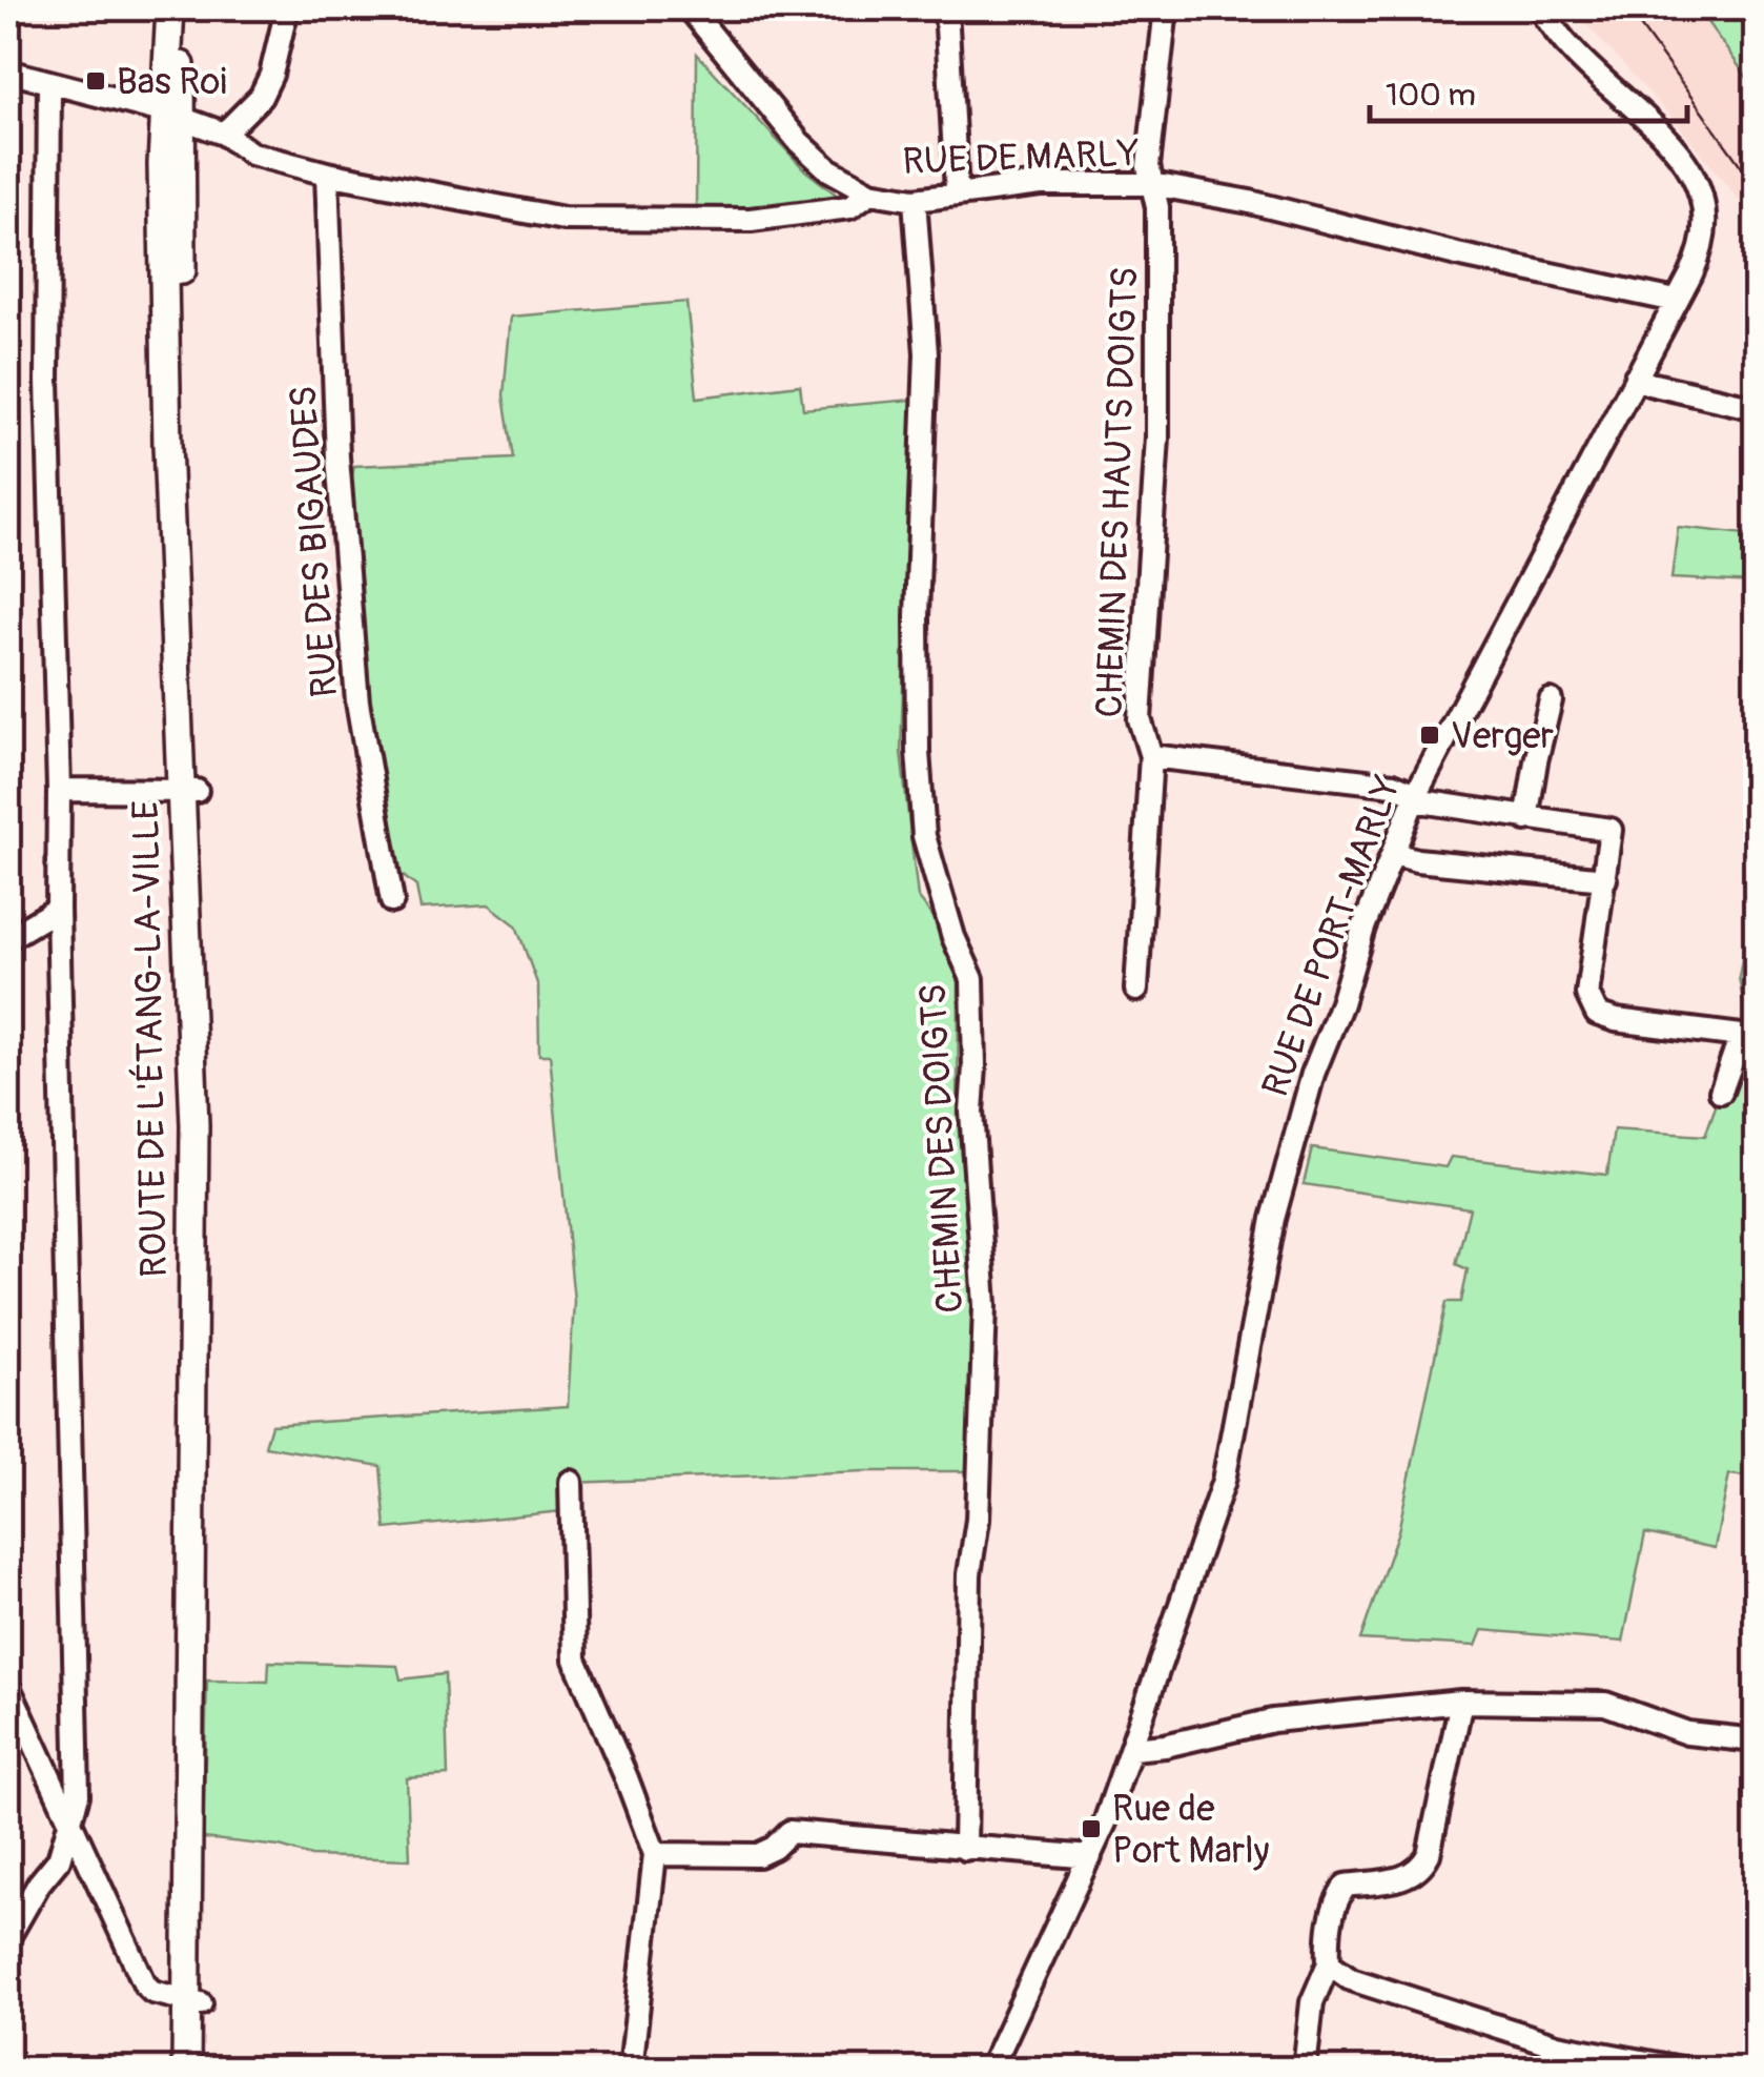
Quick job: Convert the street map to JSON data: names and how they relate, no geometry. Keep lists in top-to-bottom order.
{
  "streets": {
    "street": [
      "RUE DE MARLY",
      "CHEMIN DES HAUTS DOIGTS",
      "RUE DES BIGAUDES",
      "RUE DE PORT-MARLY",
      "ROUTE DE L'ÉTANG-LA-VILLE",
      "CHEMIN DES DOIGTS"
    ]
  },
  "crossings": [
    ["RUE DE MARLY", "CHEMIN DES HAUTS DOIGTS"],
    ["RUE DE MARLY", "RUE DE PORT-MARLY"],
    ["RUE DE MARLY", "CHEMIN DES DOIGTS"]
  ],
  "places": {
    "transit": ["Bas Roi", "Verger", "Rue de Port Marly"]
  },
  "scale_bar": "100 m"
}
